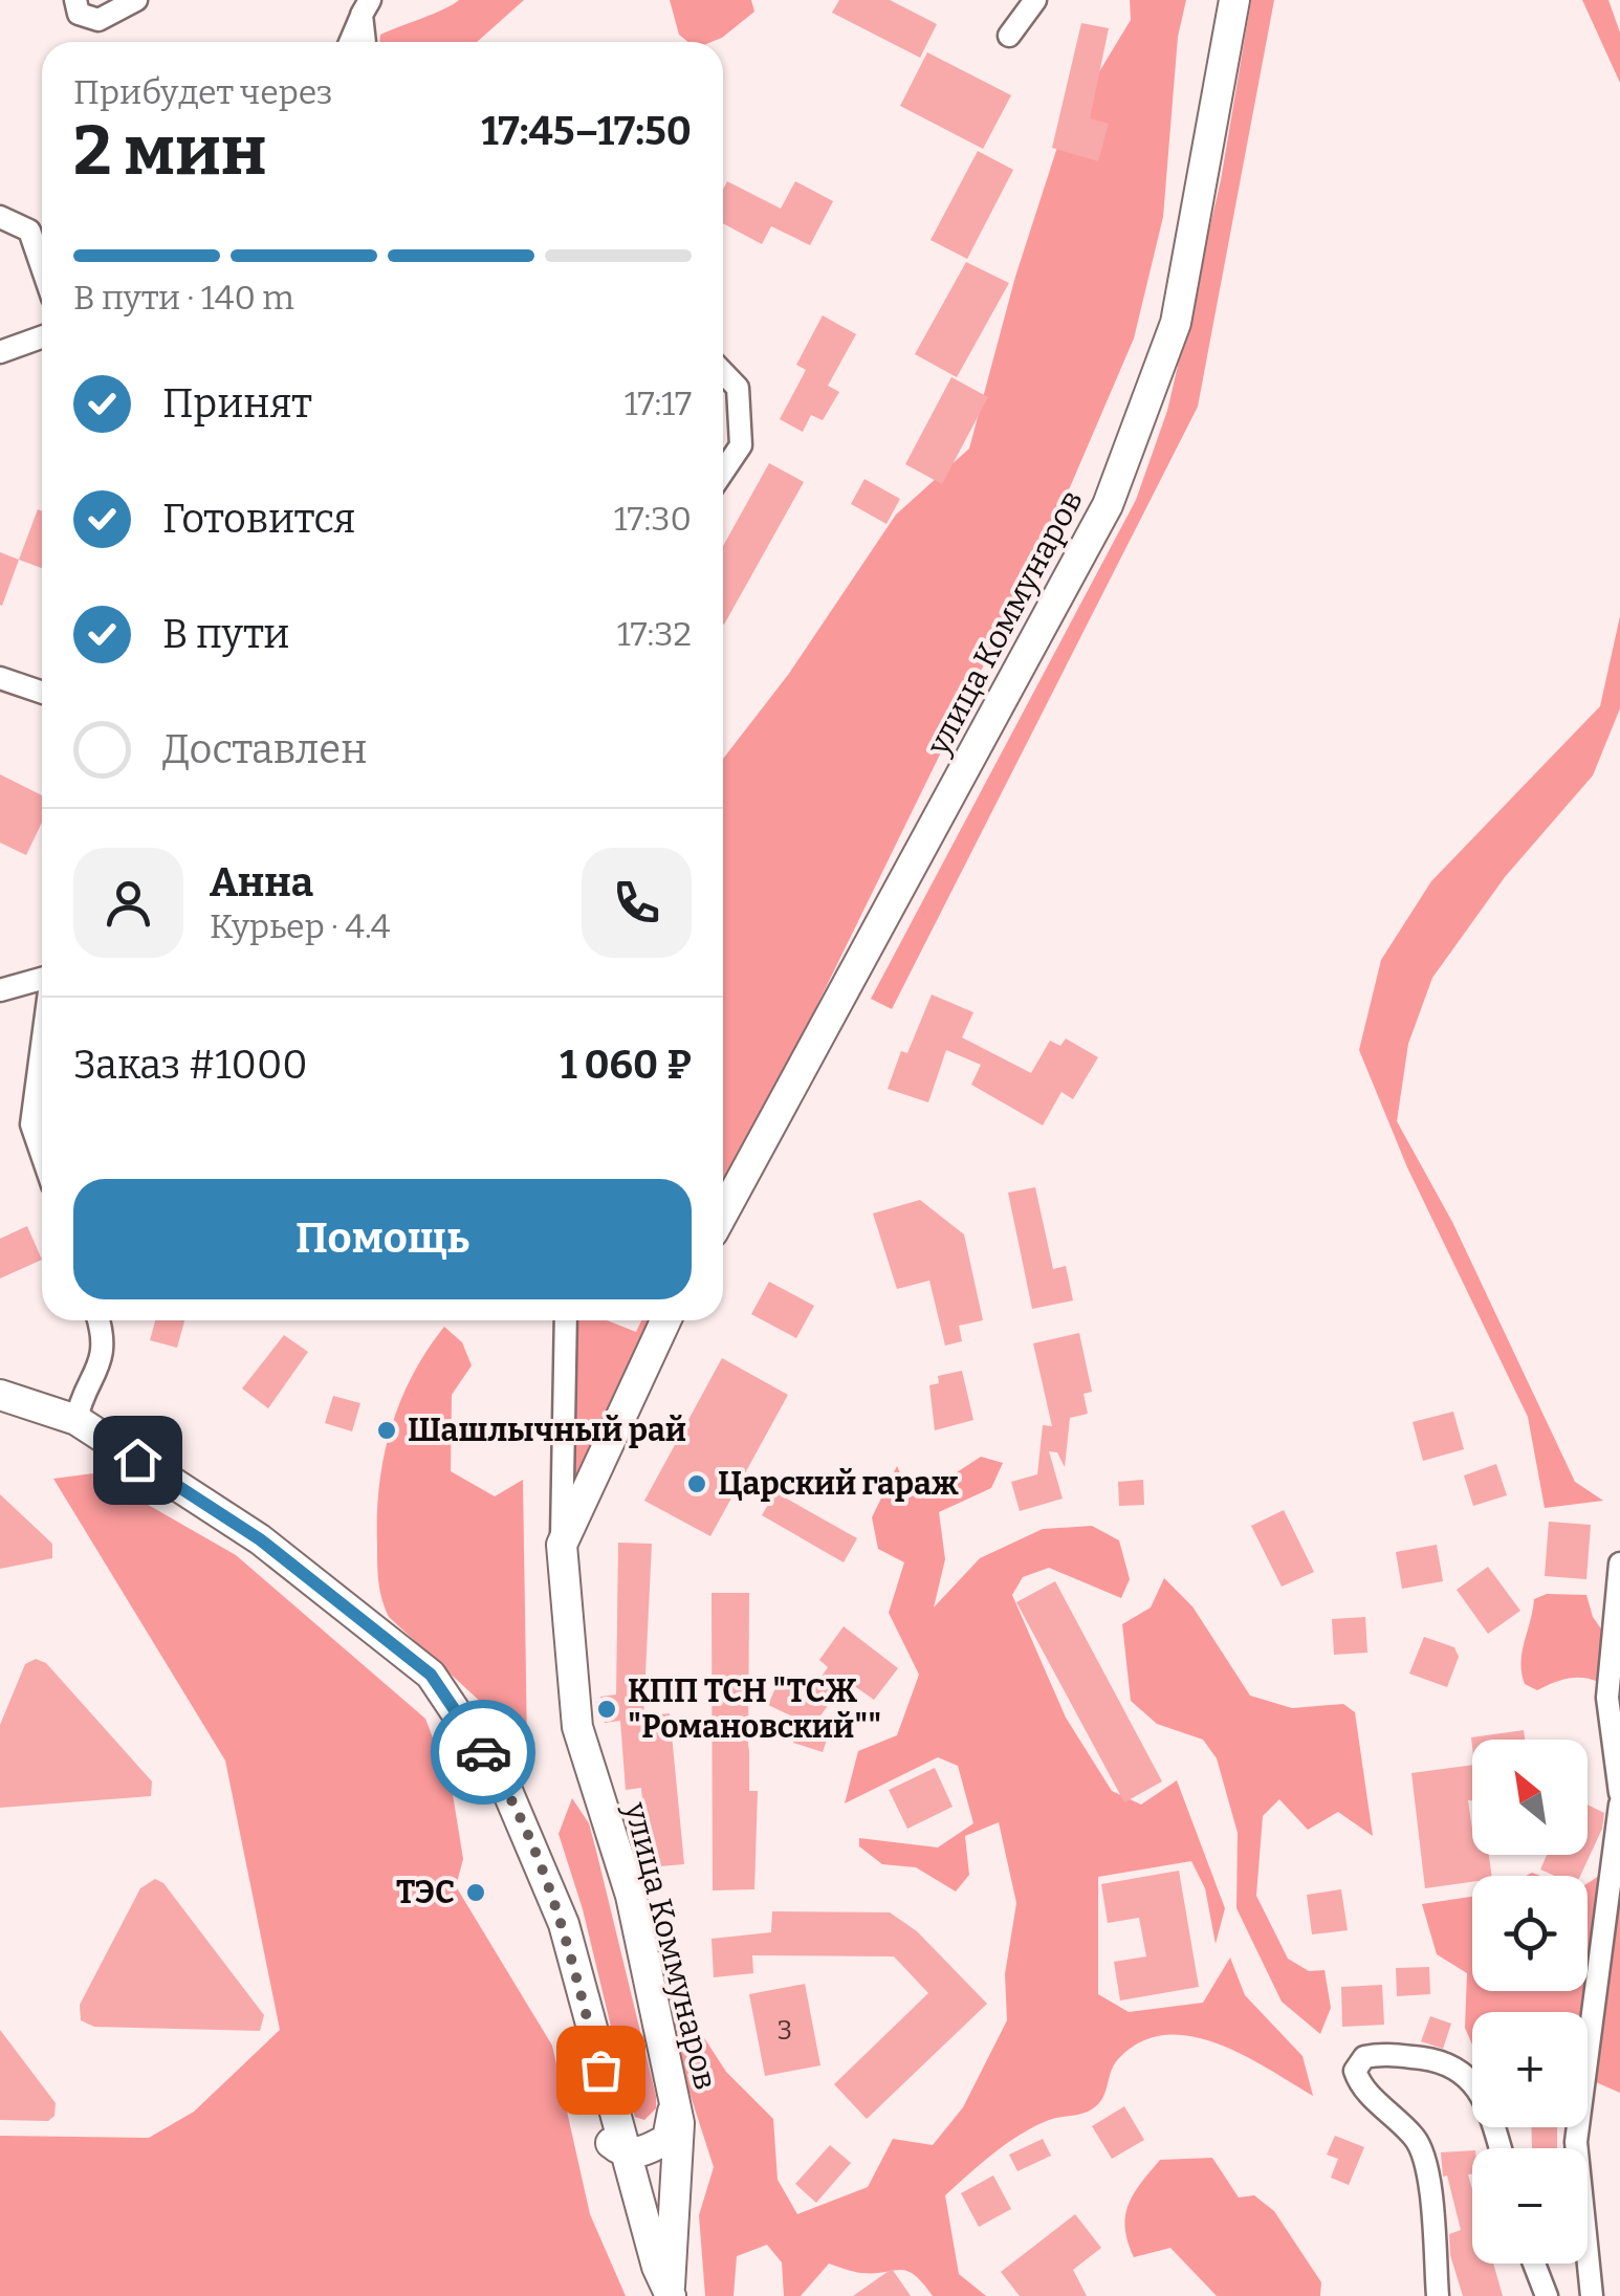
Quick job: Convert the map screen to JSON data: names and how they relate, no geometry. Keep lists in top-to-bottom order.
{
  "streets": {
    "main road": ["улица Коммунаров"]
  },
  "places": [
    "Шашлычный рай",
    "Царский гараж",
    "КПП ТСН \"ТСЖ \"Романовский\"\"",
    "ТЭС"
  ],
  "house_numbers": ["3"],
  "north": "top left",
  "page": {
    "heading": ["2 мин", "Прибудет через", "17:45–17:50"],
    "panel": [
      "Анна",
      "Курьер · 4.4",
      "Заказ #1000",
      "1 060 ₽"
    ],
    "bar": "В пути · 140 m",
    "list": [
      ["Принят", "17:17"],
      ["Готовится", "17:30"],
      ["В пути", "17:32"],
      "Доставлен"
    ],
    "buttons": "Помощь",
    "map_buttons": ["+", "−"]
  }
}
